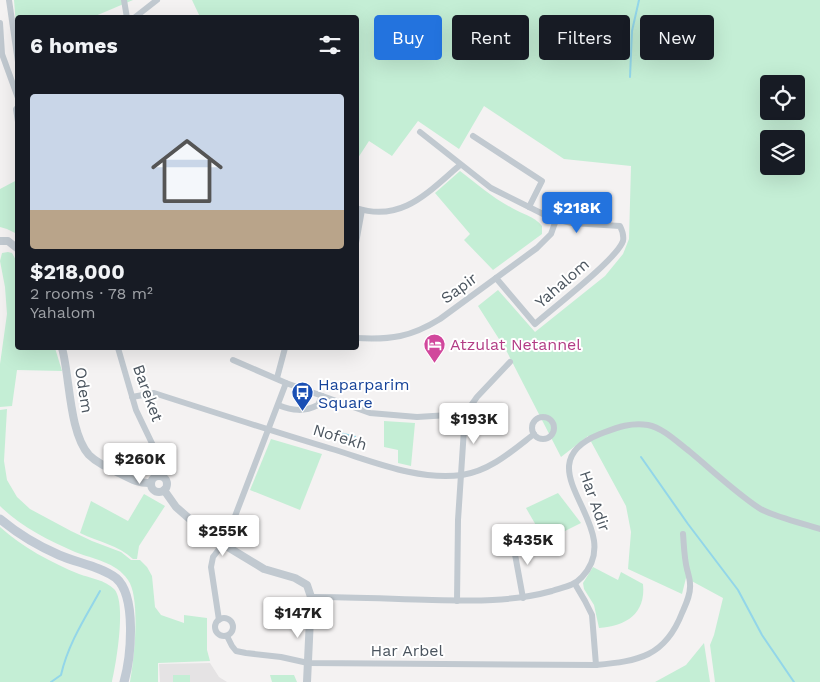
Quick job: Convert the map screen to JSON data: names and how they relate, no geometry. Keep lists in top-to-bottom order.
{
  "streets": {
    "street": [
      "Yahalom",
      "Sapir",
      "Odem",
      "Bareket",
      "Nofekh",
      "Har Adir",
      "Har Arbel"
    ]
  },
  "crossings": [
    ["Yahalom", "Sapir"],
    ["Odem", "Bareket"],
    ["Bareket", "Nofekh"]
  ],
  "places": {
    "hotel": ["Atzulat Netannel"],
    "bus stop": ["Haparparim Square"]
  },
  "page": {
    "chip": [
      "Buy",
      "Rent",
      "Filters",
      "New"
    ],
    "heading": "6 homes",
    "list": [
      {
        "name": "$218,000",
        "note": "2 rooms · 78 m² · Yahalom"
      }
    ],
    "price": [
      "$218K",
      "$193K",
      "$260K",
      "$255K",
      "$435K",
      "$147K"
    ]
  }
}
